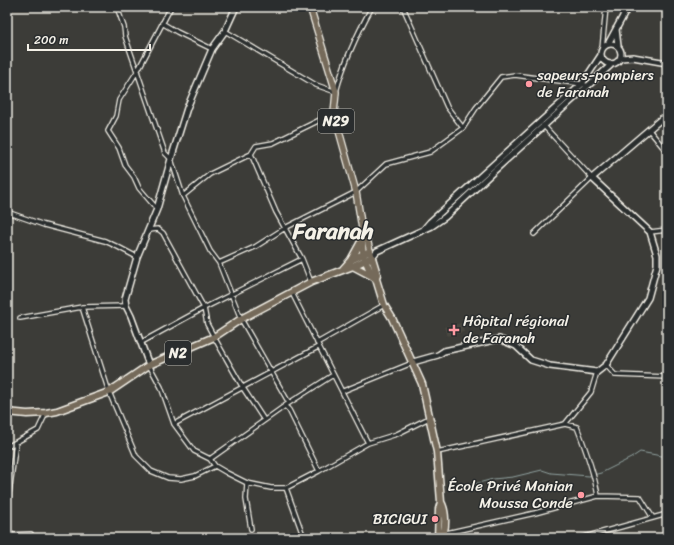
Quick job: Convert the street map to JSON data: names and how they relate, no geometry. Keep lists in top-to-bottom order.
{
  "streets": {
    "highway": ["N2"],
    "main road": ["N29"]
  },
  "districts": ["Faranah"],
  "places": {
    "other": ["sapeurs-pompiers de Faranah", "École Privé Manian Moussa Conde", "BICIGUI"],
    "health": ["Hôpital régional de Faranah"]
  },
  "scale_bar": "200 m"
}
